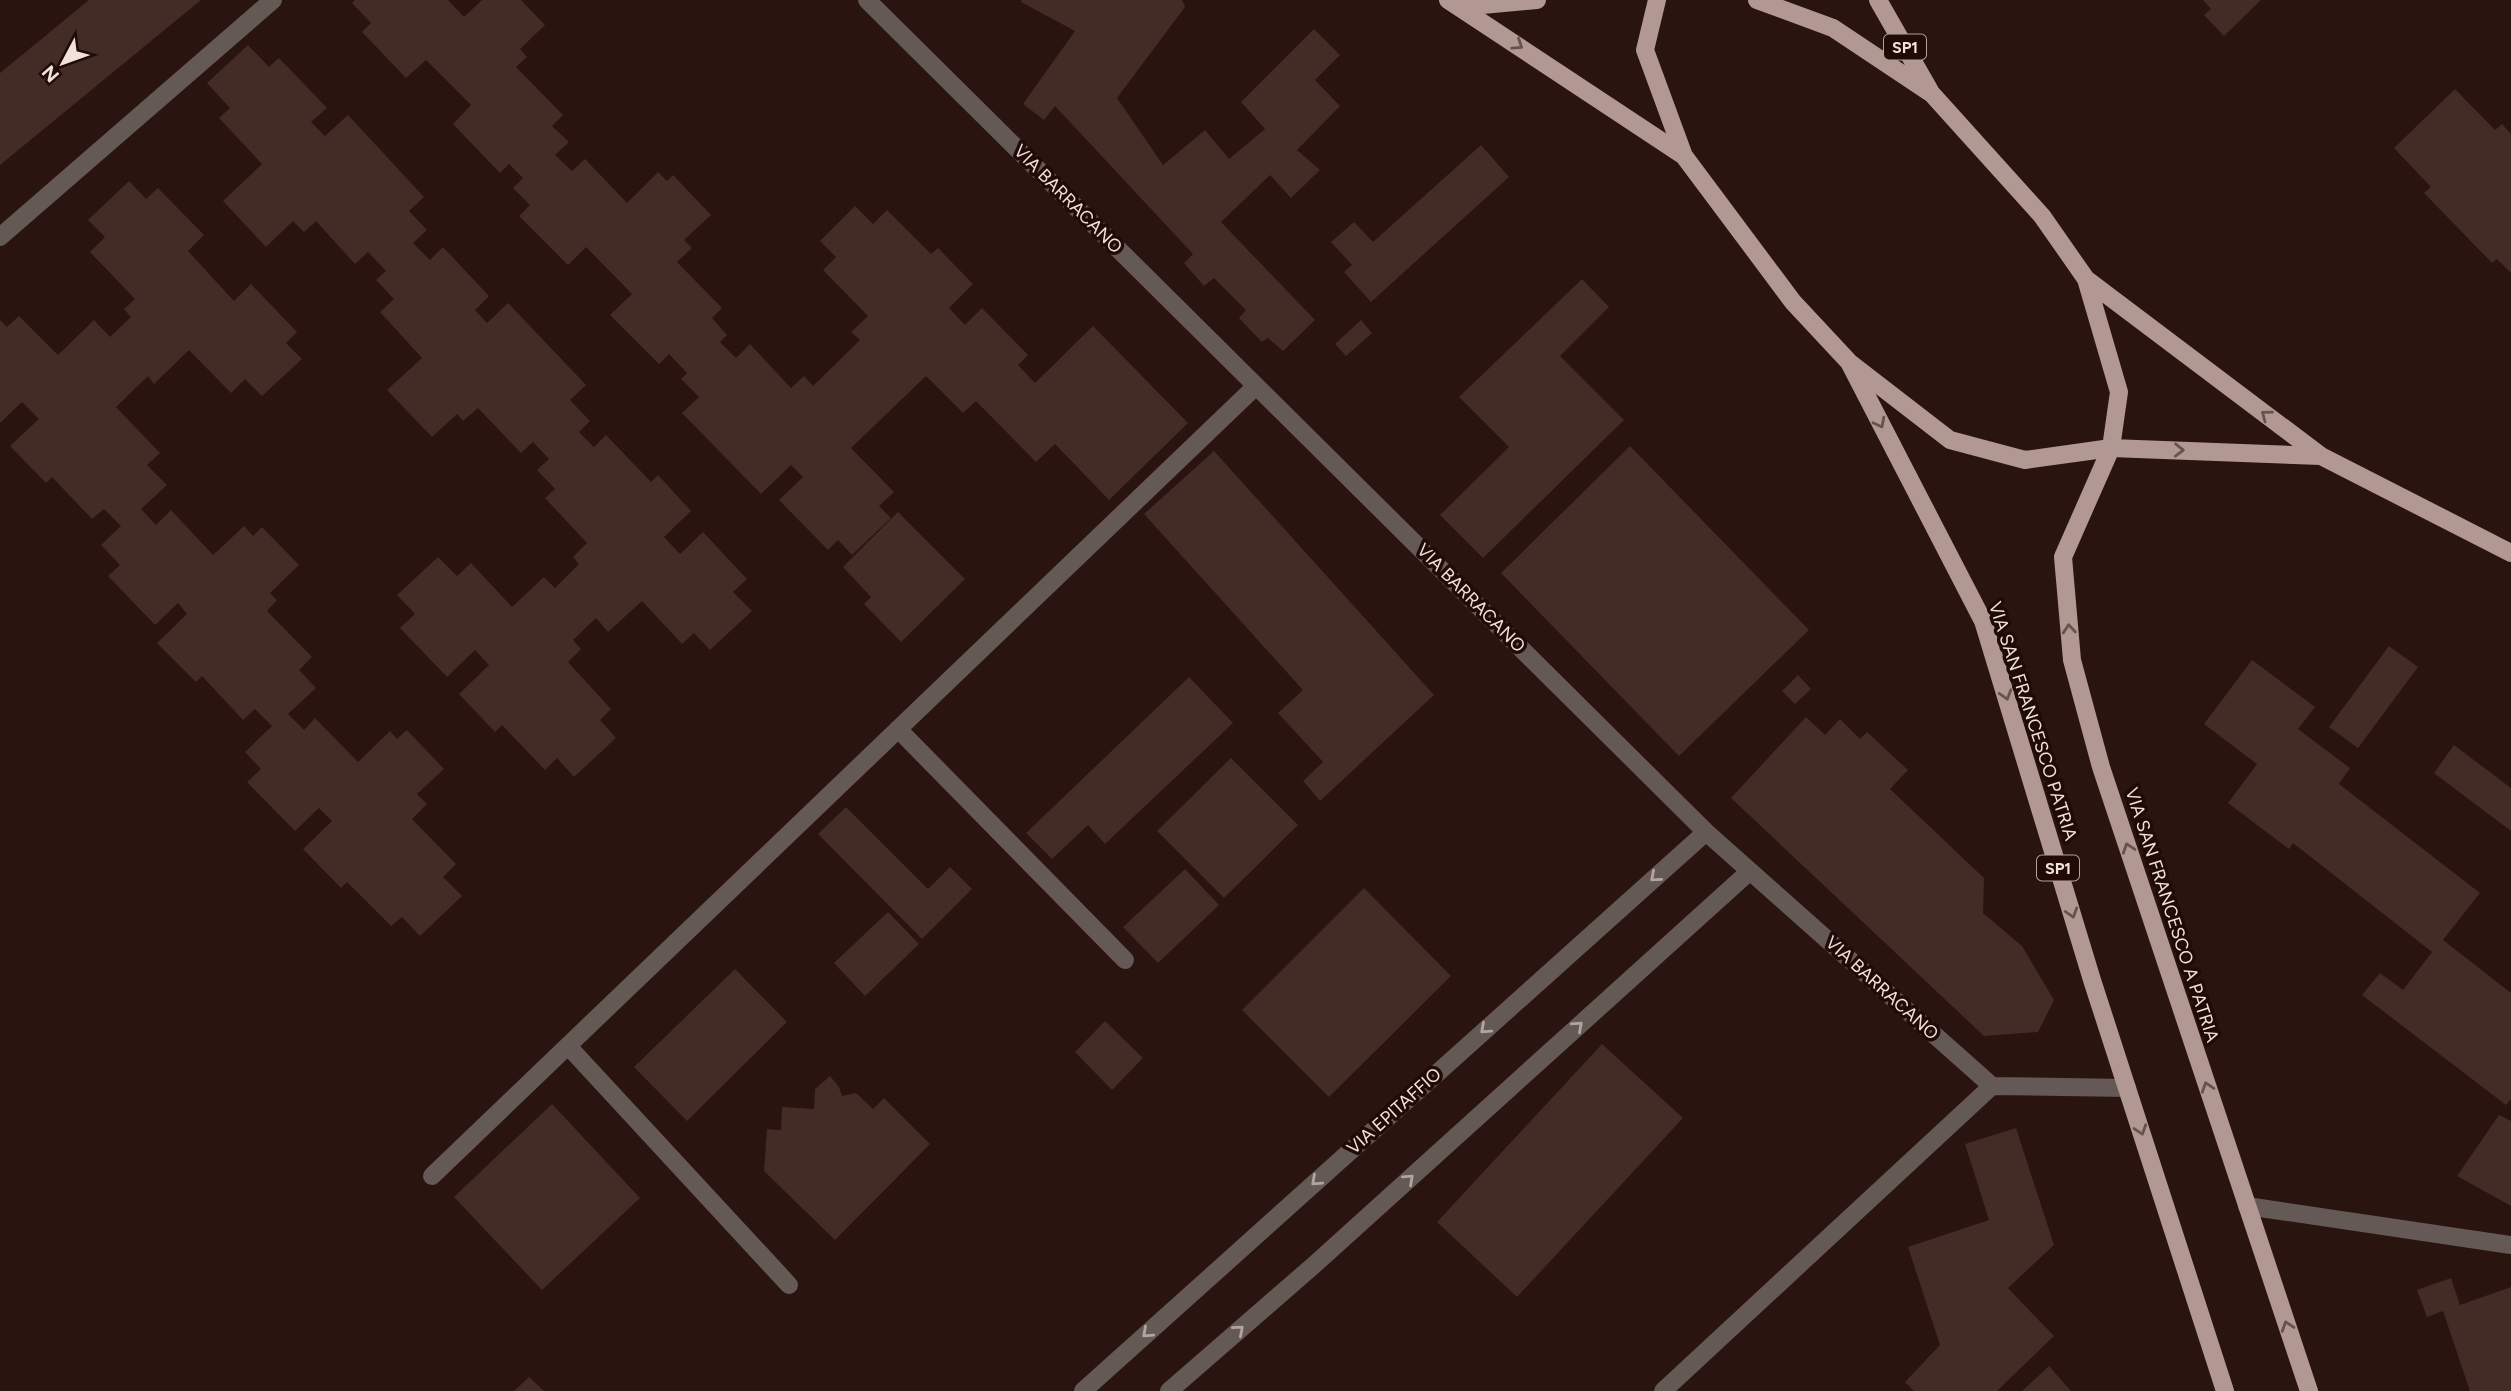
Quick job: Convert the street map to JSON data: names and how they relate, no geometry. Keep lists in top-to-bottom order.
{
  "streets": {
    "main road": ["SP1", "VIA SAN FRANCESCO PATRIA", "VIA SAN FRANCESCO A PATRIA"],
    "street": ["VIA BARRACANO", "VIA EPITAFFIO"]
  },
  "crossings": [
    ["VIA BARRACANO", "VIA EPITAFFIO"]
  ],
  "one_way": ["VIA SAN FRANCESCO PATRIA", "VIA SAN FRANCESCO A PATRIA"],
  "north": "bottom left"
}
